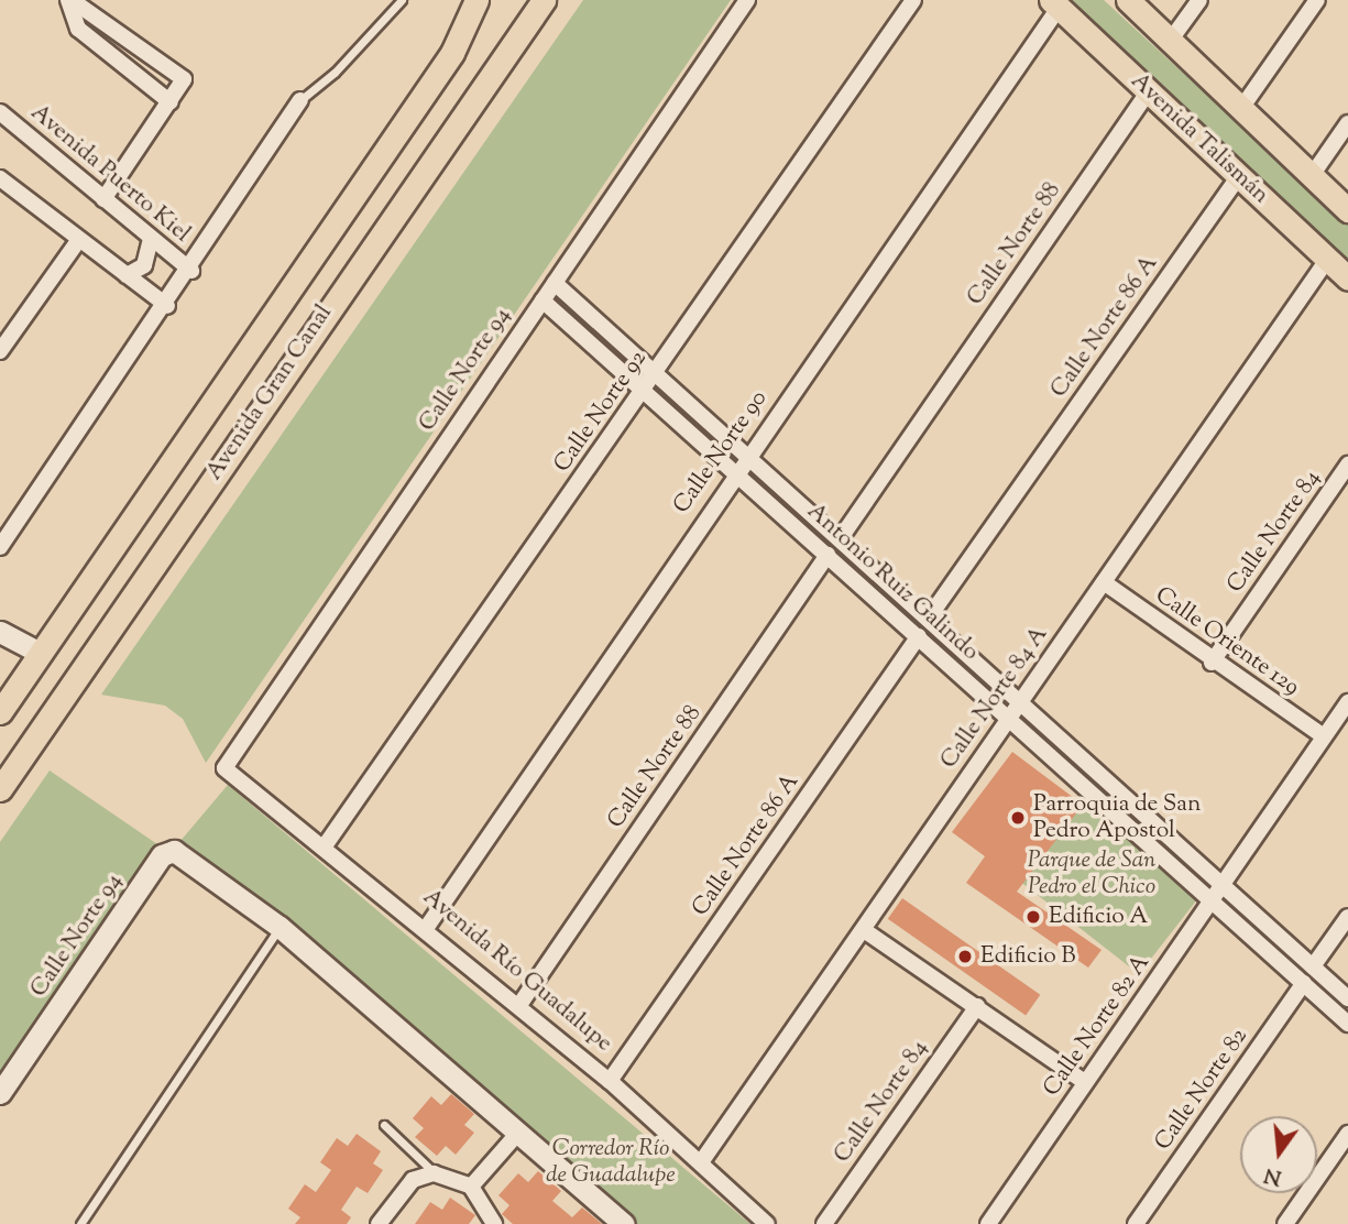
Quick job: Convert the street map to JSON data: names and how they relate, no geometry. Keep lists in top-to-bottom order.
{
  "streets": {
    "main road": ["Avenida Talismán", "Avenida Gran Canal"],
    "street": [
      "Avenida Puerto Kiel",
      "Calle Norte 88",
      "Calle Norte 86 A",
      "Calle Norte 94",
      "Calle Norte 92",
      "Calle Norte 90",
      "Calle Norte 84",
      "Antonio Ruiz Galindo",
      "Calle Oriente 129",
      "Calle Norte 84 A",
      "Avenida Río Guadalupe",
      "Calle Norte 82 A",
      "Calle Norte 82"
    ]
  },
  "crossings": [
    ["Avenida Talismán", "Calle Norte 88"],
    ["Avenida Talismán", "Calle Norte 86 A"],
    ["Avenida Talismán", "Calle Norte 90"],
    ["Avenida Talismán", "Calle Norte 84 A"],
    ["Calle Norte 88", "Antonio Ruiz Galindo"],
    ["Calle Norte 88", "Avenida Río Guadalupe"],
    ["Calle Norte 86 A", "Antonio Ruiz Galindo"],
    ["Calle Norte 86 A", "Avenida Río Guadalupe"],
    ["Calle Norte 94", "Antonio Ruiz Galindo"],
    ["Calle Norte 94", "Avenida Río Guadalupe"],
    ["Calle Norte 92", "Antonio Ruiz Galindo"],
    ["Calle Norte 92", "Avenida Río Guadalupe"],
    ["Calle Norte 90", "Antonio Ruiz Galindo"],
    ["Calle Norte 90", "Avenida Río Guadalupe"],
    ["Calle Norte 84", "Calle Oriente 129"],
    ["Antonio Ruiz Galindo", "Calle Norte 84 A"],
    ["Antonio Ruiz Galindo", "Calle Norte 82 A"],
    ["Antonio Ruiz Galindo", "Calle Norte 82"],
    ["Calle Oriente 129", "Calle Norte 84 A"],
    ["Calle Oriente 129", "Calle Norte 82 A"],
    ["Calle Norte 84 A", "Avenida Río Guadalupe"]
  ],
  "parks": ["Parque de San Pedro el Chico", "Corredor Río de Guadalupe"],
  "places": ["Parroquia de San Pedro Apostol", "Edificio A", "Edificio B"],
  "north": "bottom"
}
